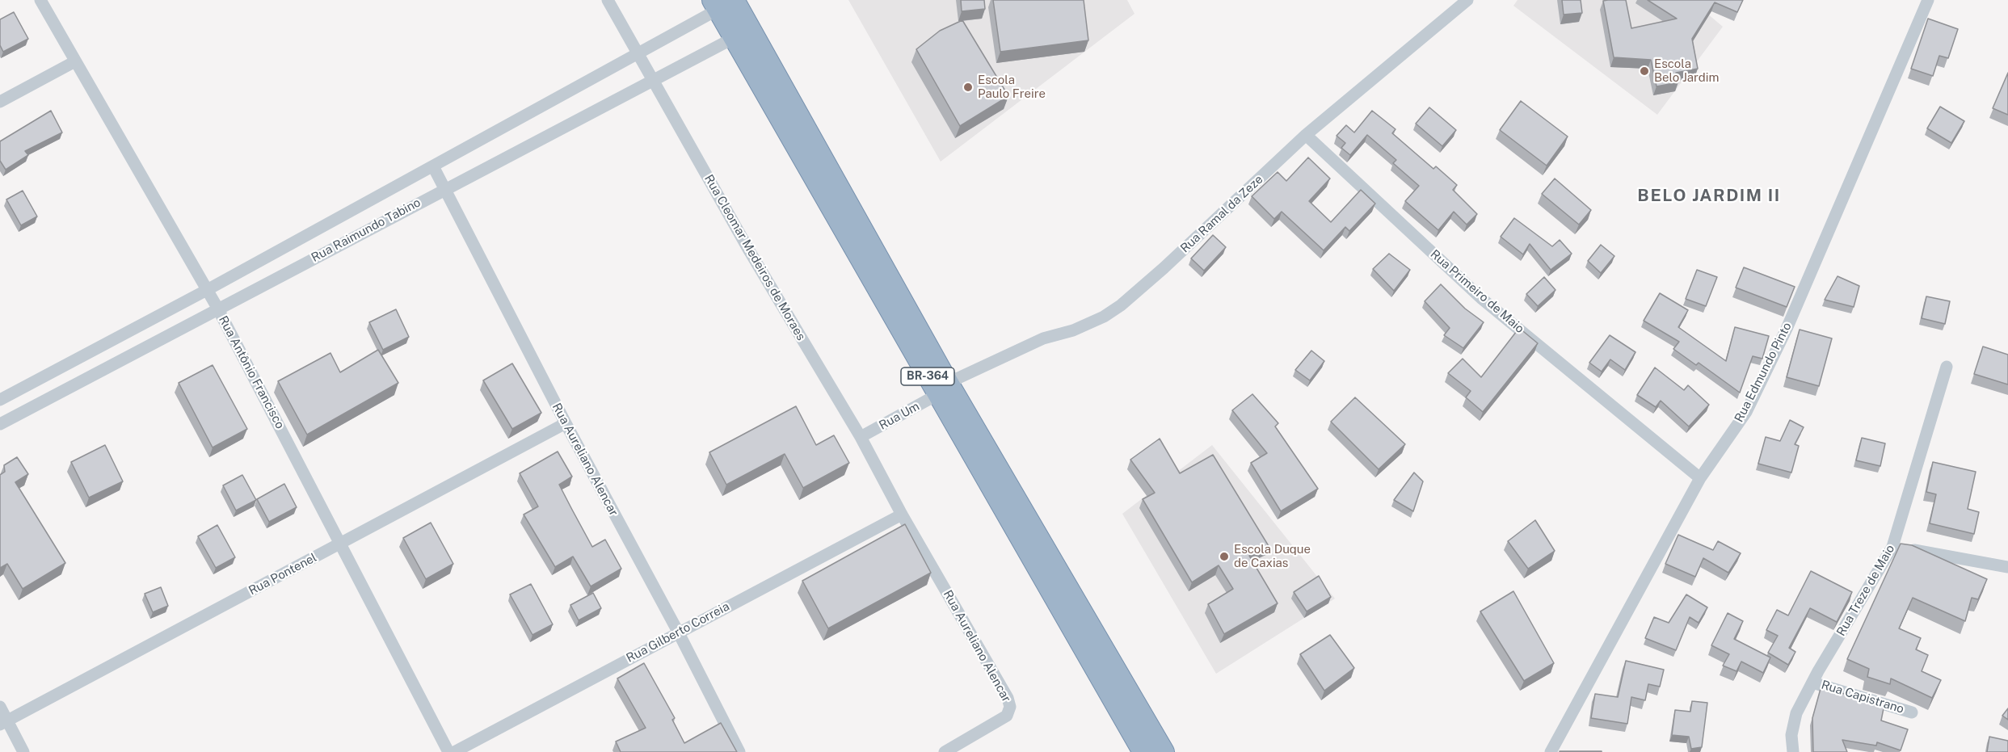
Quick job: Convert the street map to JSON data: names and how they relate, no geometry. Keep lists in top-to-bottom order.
{
  "streets": {
    "highway": ["BR-364"],
    "street": [
      "Rua Ramal da Zeze",
      "Rua Raimundo Tabino",
      "Rua Cleomar Medeiros de Moraes",
      "Rua Primeiro de Maio",
      "Rua Antônio Francisco",
      "Rua Edmundo Pinto",
      "Rua Um",
      "Rua Aureliano Alencar",
      "Rua Pontenel",
      "Rua Treze de Maio",
      "Rua Gilberto Correia",
      "Rua Capistrano"
    ]
  },
  "crossings": [
    ["Rua Ramal da Zeze", "Rua Primeiro de Maio"],
    ["Rua Ramal da Zeze", "BR-364"],
    ["Rua Ramal da Zeze", "Rua Um"],
    ["Rua Raimundo Tabino", "Rua Cleomar Medeiros de Moraes"],
    ["Rua Raimundo Tabino", "Rua Antônio Francisco"],
    ["Rua Raimundo Tabino", "BR-364"],
    ["Rua Raimundo Tabino", "Rua Aureliano Alencar"],
    ["Rua Cleomar Medeiros de Moraes", "Rua Um"],
    ["Rua Cleomar Medeiros de Moraes", "Rua Aureliano Alencar"],
    ["Rua Cleomar Medeiros de Moraes", "Rua Gilberto Correia"],
    ["Rua Primeiro de Maio", "Rua Edmundo Pinto"],
    ["Rua Antônio Francisco", "Rua Pontenel"],
    ["BR-364", "Rua Um"],
    ["Rua Aureliano Alencar", "Rua Pontenel"],
    ["Rua Aureliano Alencar", "Rua Gilberto Correia"],
    ["Rua Treze de Maio", "Rua Capistrano"]
  ],
  "districts": ["BELO JARDIM II"],
  "places": ["Escola Belo Jardim", "Escola Paulo Freire", "Escola Duque de Caxias"]
}
